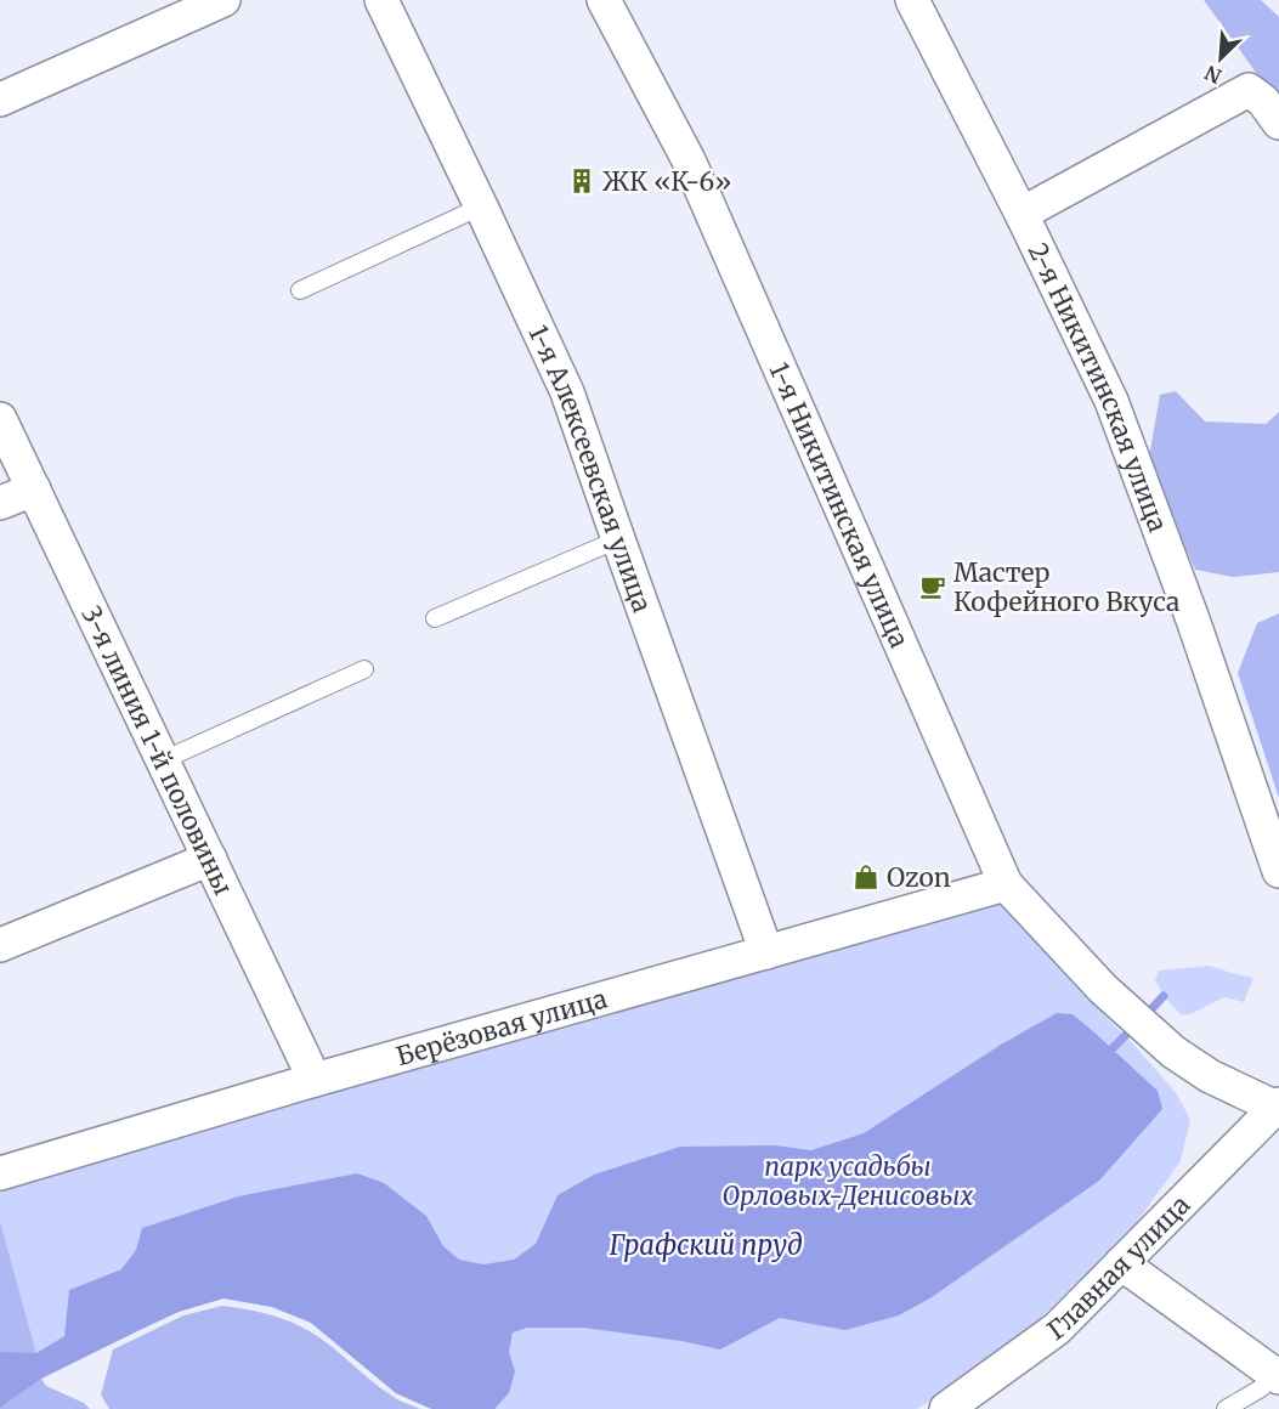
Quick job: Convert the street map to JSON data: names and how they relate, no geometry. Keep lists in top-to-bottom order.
{
  "streets": {
    "street": [
      "2-я Никитинская улица",
      "1-я Алексеевская улица",
      "1-я Никитинская улица",
      "3-я линия 1-й половины",
      "Берёзовая улица",
      "Главная улица"
    ]
  },
  "crossings": [
    ["1-я Алексеевская улица", "Берёзовая улица"],
    ["1-я Никитинская улица", "Берёзовая улица"],
    ["1-я Никитинская улица", "Главная улица"],
    ["3-я линия 1-й половины", "Берёзовая улица"]
  ],
  "water": ["Графский пруд"],
  "parks": ["парк усадьбы Орловых-Денисовых"],
  "places": {
    "building": ["ЖК «К-6»"],
    "cafe": ["Мастер Кофейного Вкуса"],
    "shop": ["Ozon"]
  },
  "north": "bottom left"
}
